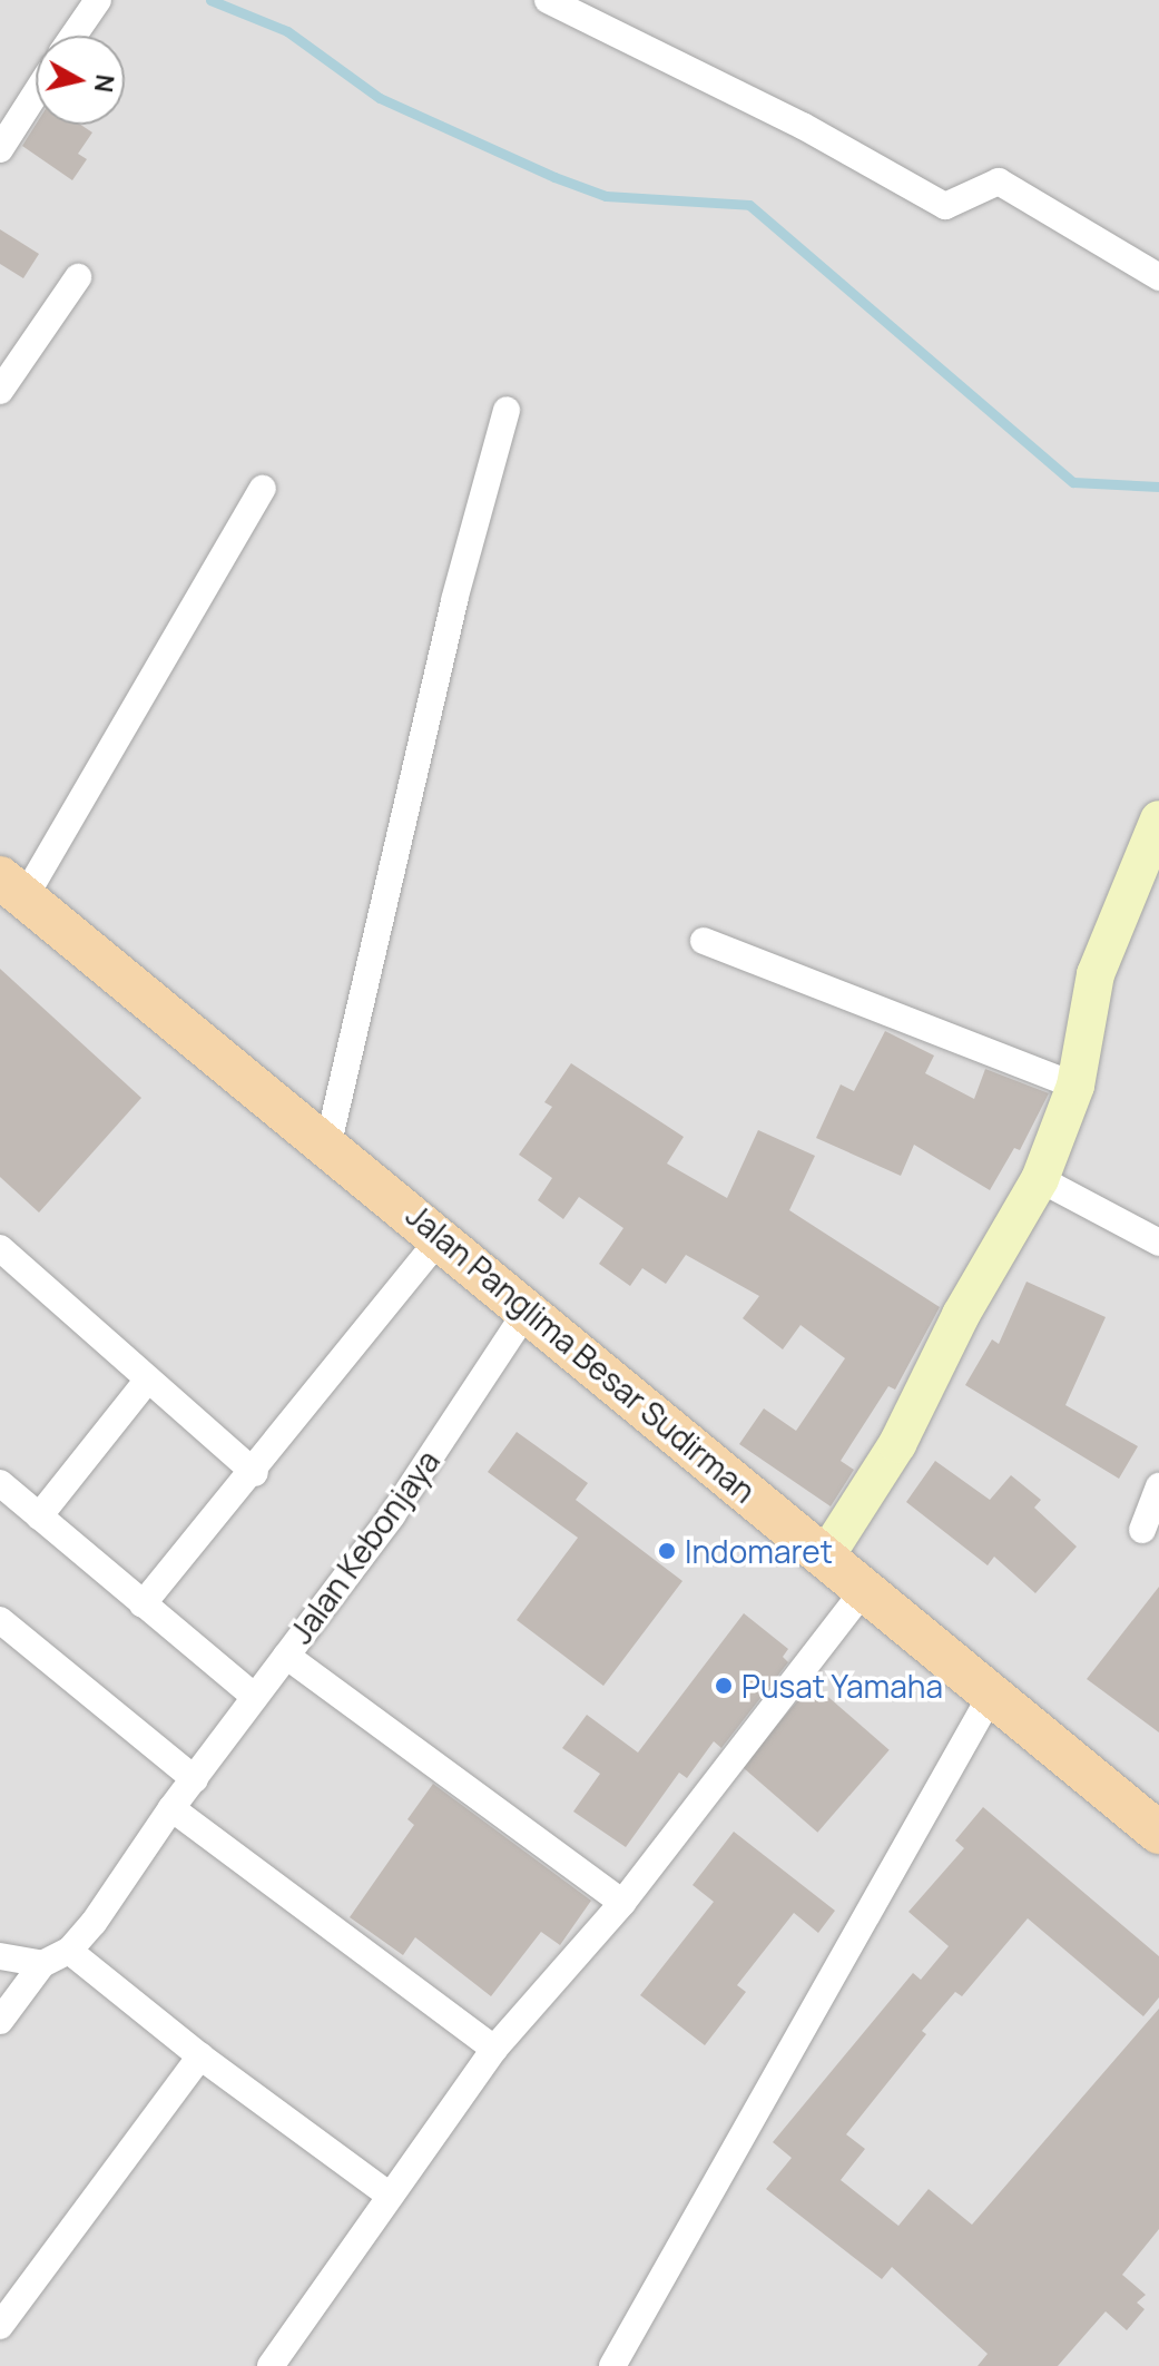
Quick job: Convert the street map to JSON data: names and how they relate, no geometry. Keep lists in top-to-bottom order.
{
  "streets": {
    "main road": ["Jalan Panglima Besar Sudirman"],
    "street": ["Jalan Kebonjaya"]
  },
  "crossings": [
    ["Jalan Panglima Besar Sudirman", "Jalan Kebonjaya"]
  ],
  "places": ["Indomaret", "Pusat Yamaha"],
  "north": "right"
}
